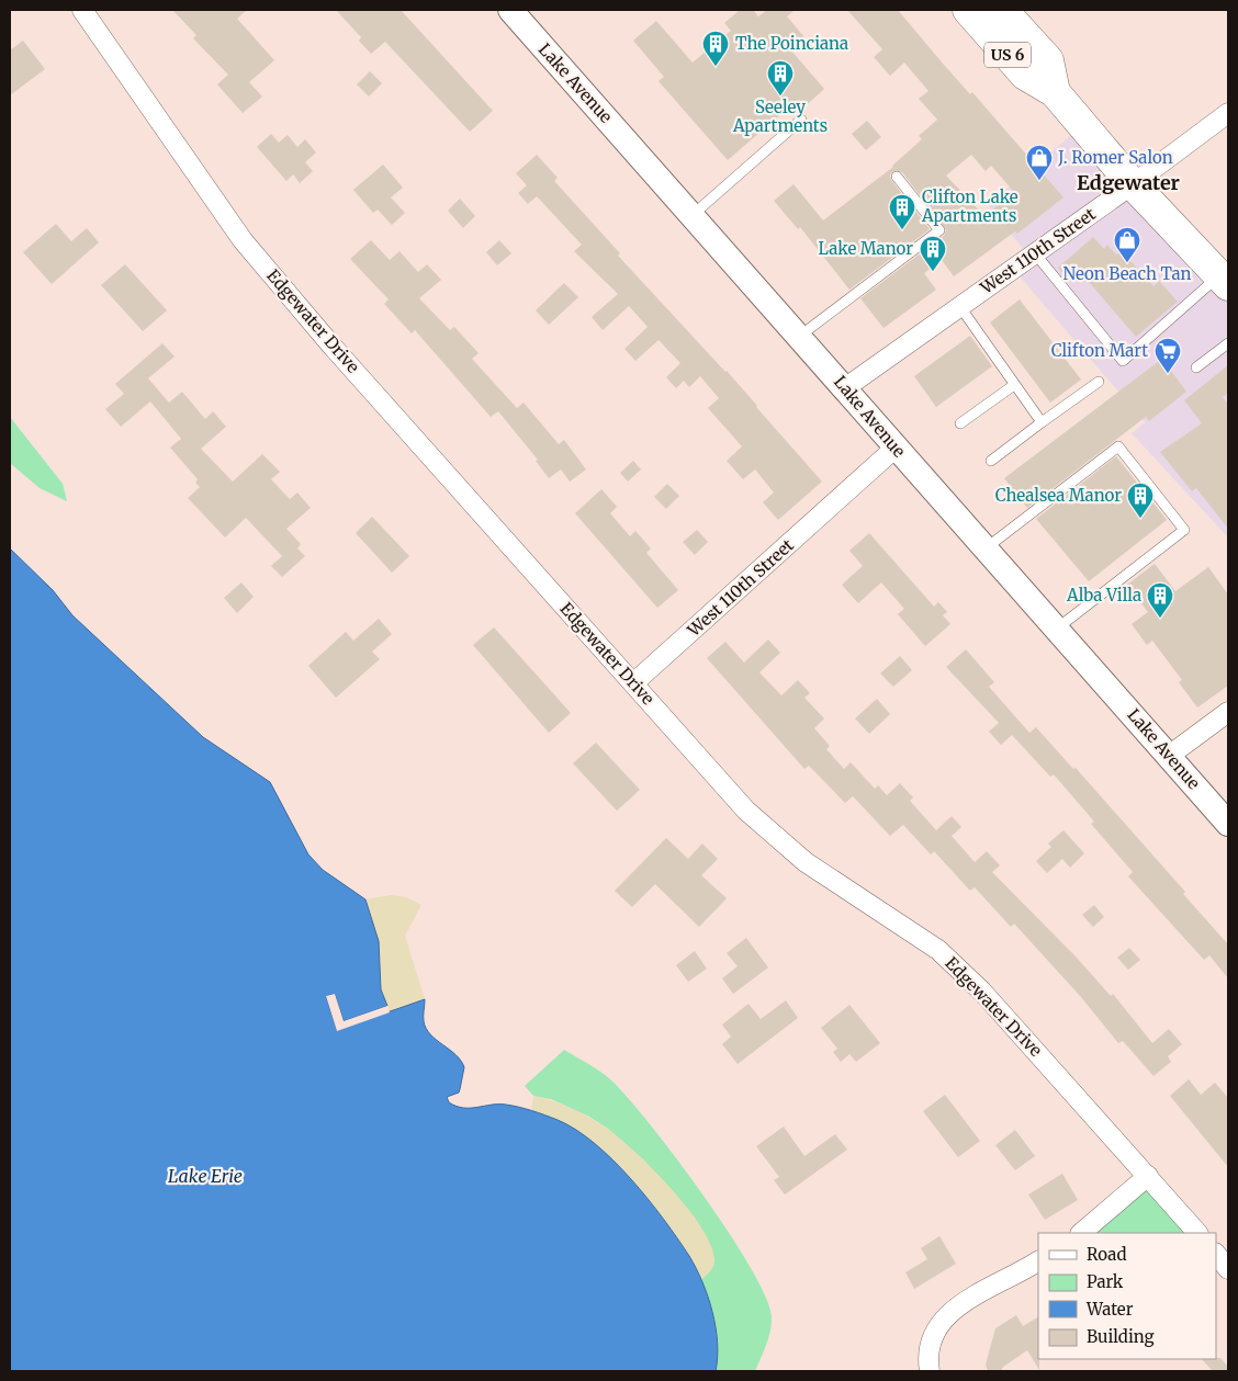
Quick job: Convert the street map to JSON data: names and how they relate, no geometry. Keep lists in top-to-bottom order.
{
  "streets": {
    "main road": ["US 6"],
    "street": ["Lake Avenue", "West 110th Street", "Edgewater Drive"]
  },
  "crossings": [
    ["US 6", "West 110th Street"],
    ["Lake Avenue", "West 110th Street"],
    ["West 110th Street", "Edgewater Drive"]
  ],
  "districts": ["Edgewater"],
  "water": ["Lake Erie"],
  "places": {
    "building": [
      "The Poinciana",
      "Seeley Apartments",
      "Clifton Lake Apartments",
      "Lake Manor",
      "Chealsea Manor",
      "Alba Villa"
    ],
    "shop": ["J. Romer Salon", "Neon Beach Tan"],
    "supermarket": ["Clifton Mart"]
  },
  "legend": [
    "Road",
    "Park",
    "Water",
    "Building"
  ]
}
